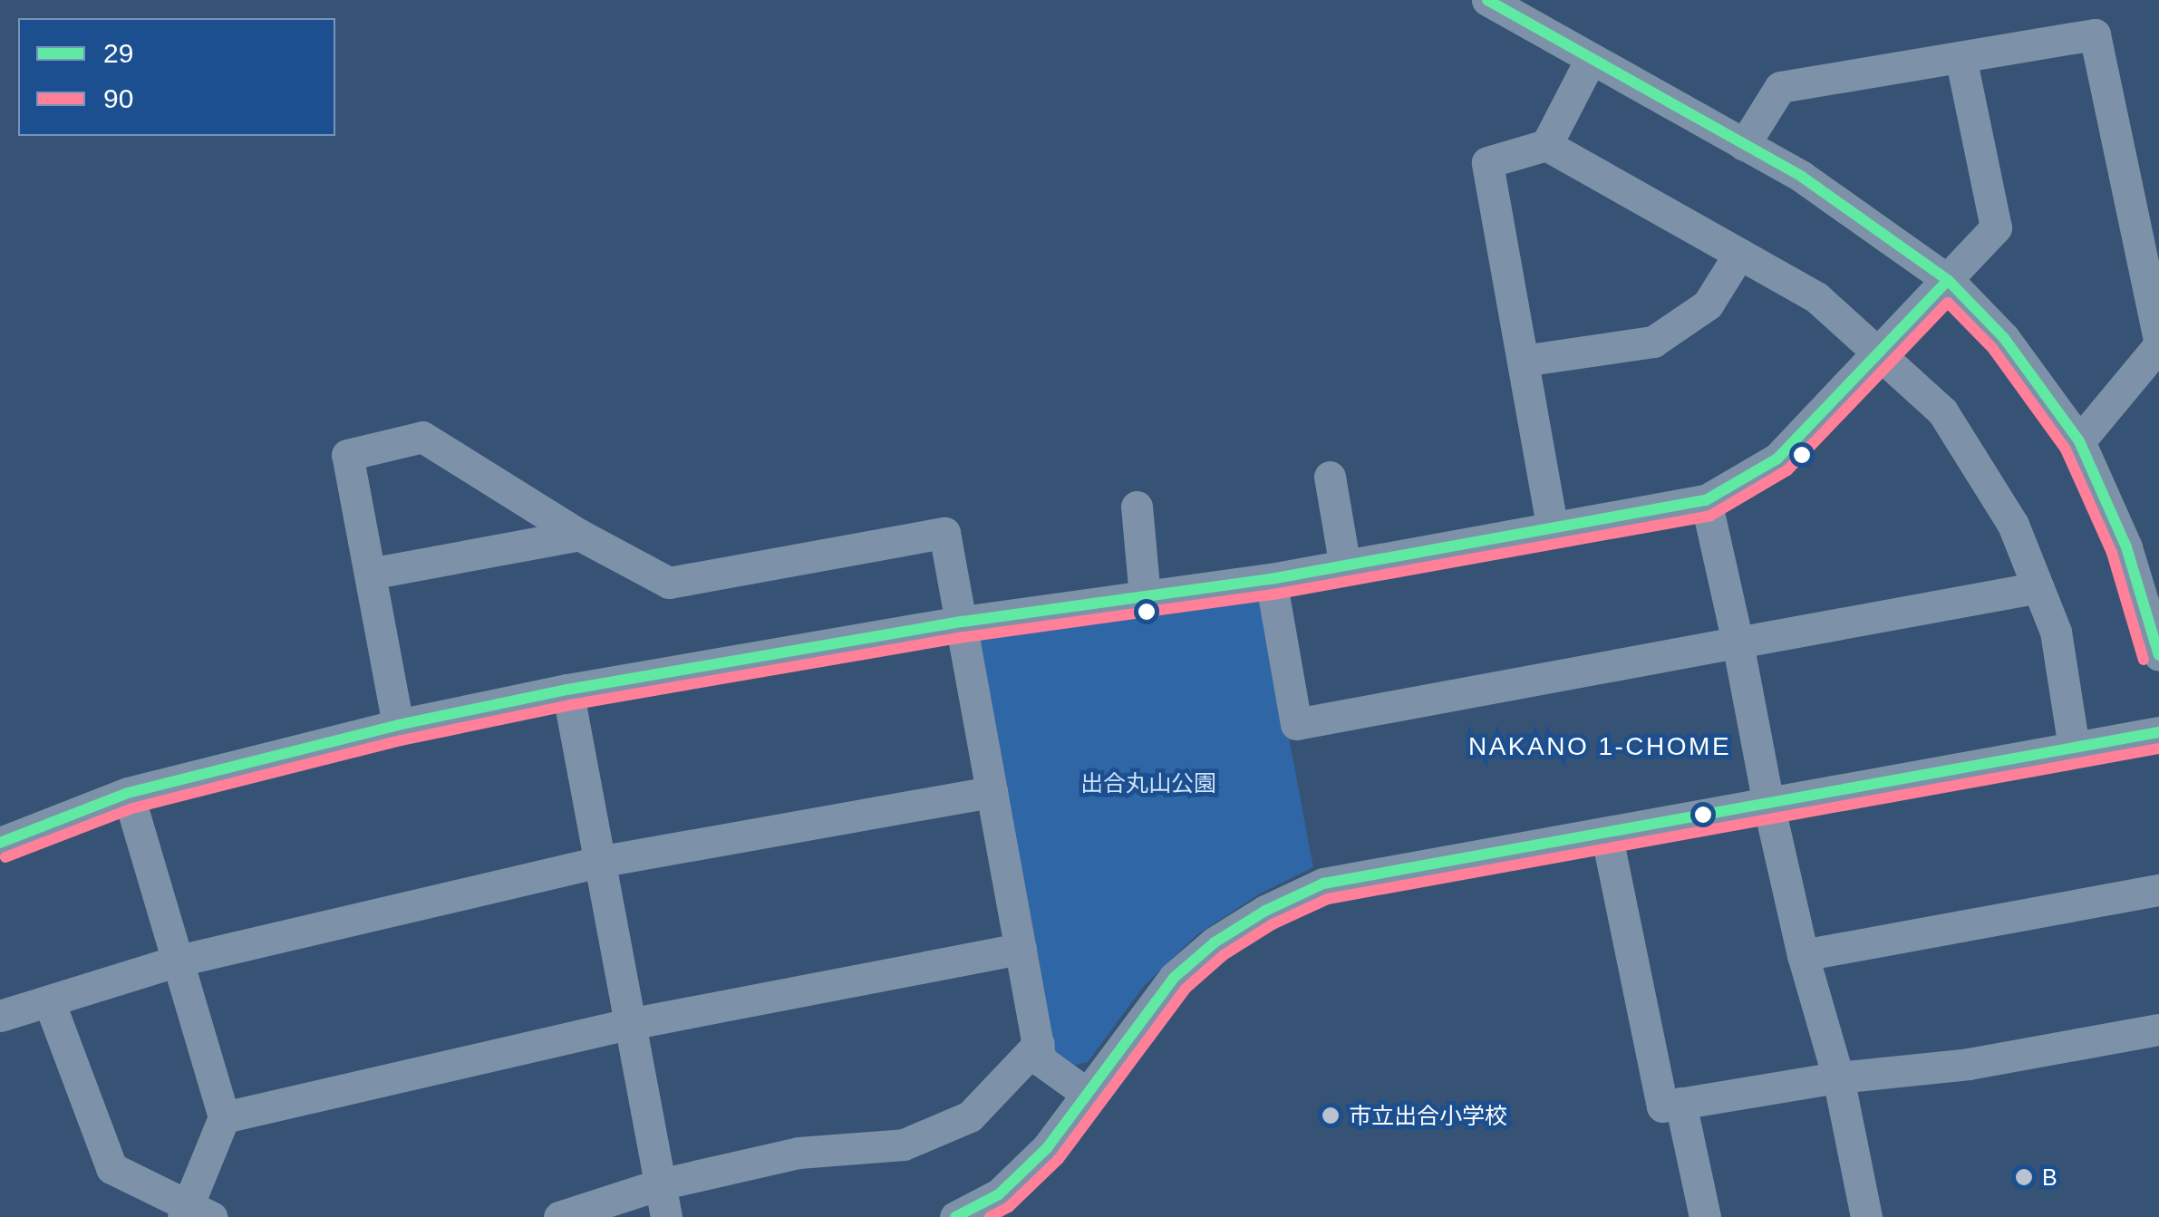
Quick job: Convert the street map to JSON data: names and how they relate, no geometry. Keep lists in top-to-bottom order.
{
  "districts": ["NAKANO 1-CHOME"],
  "parks": ["出合丸山公園"],
  "places": ["市立出合小学校", "B"],
  "lines": ["transit line 29", "transit line 90"],
  "legend": ["29", "90"]
}
